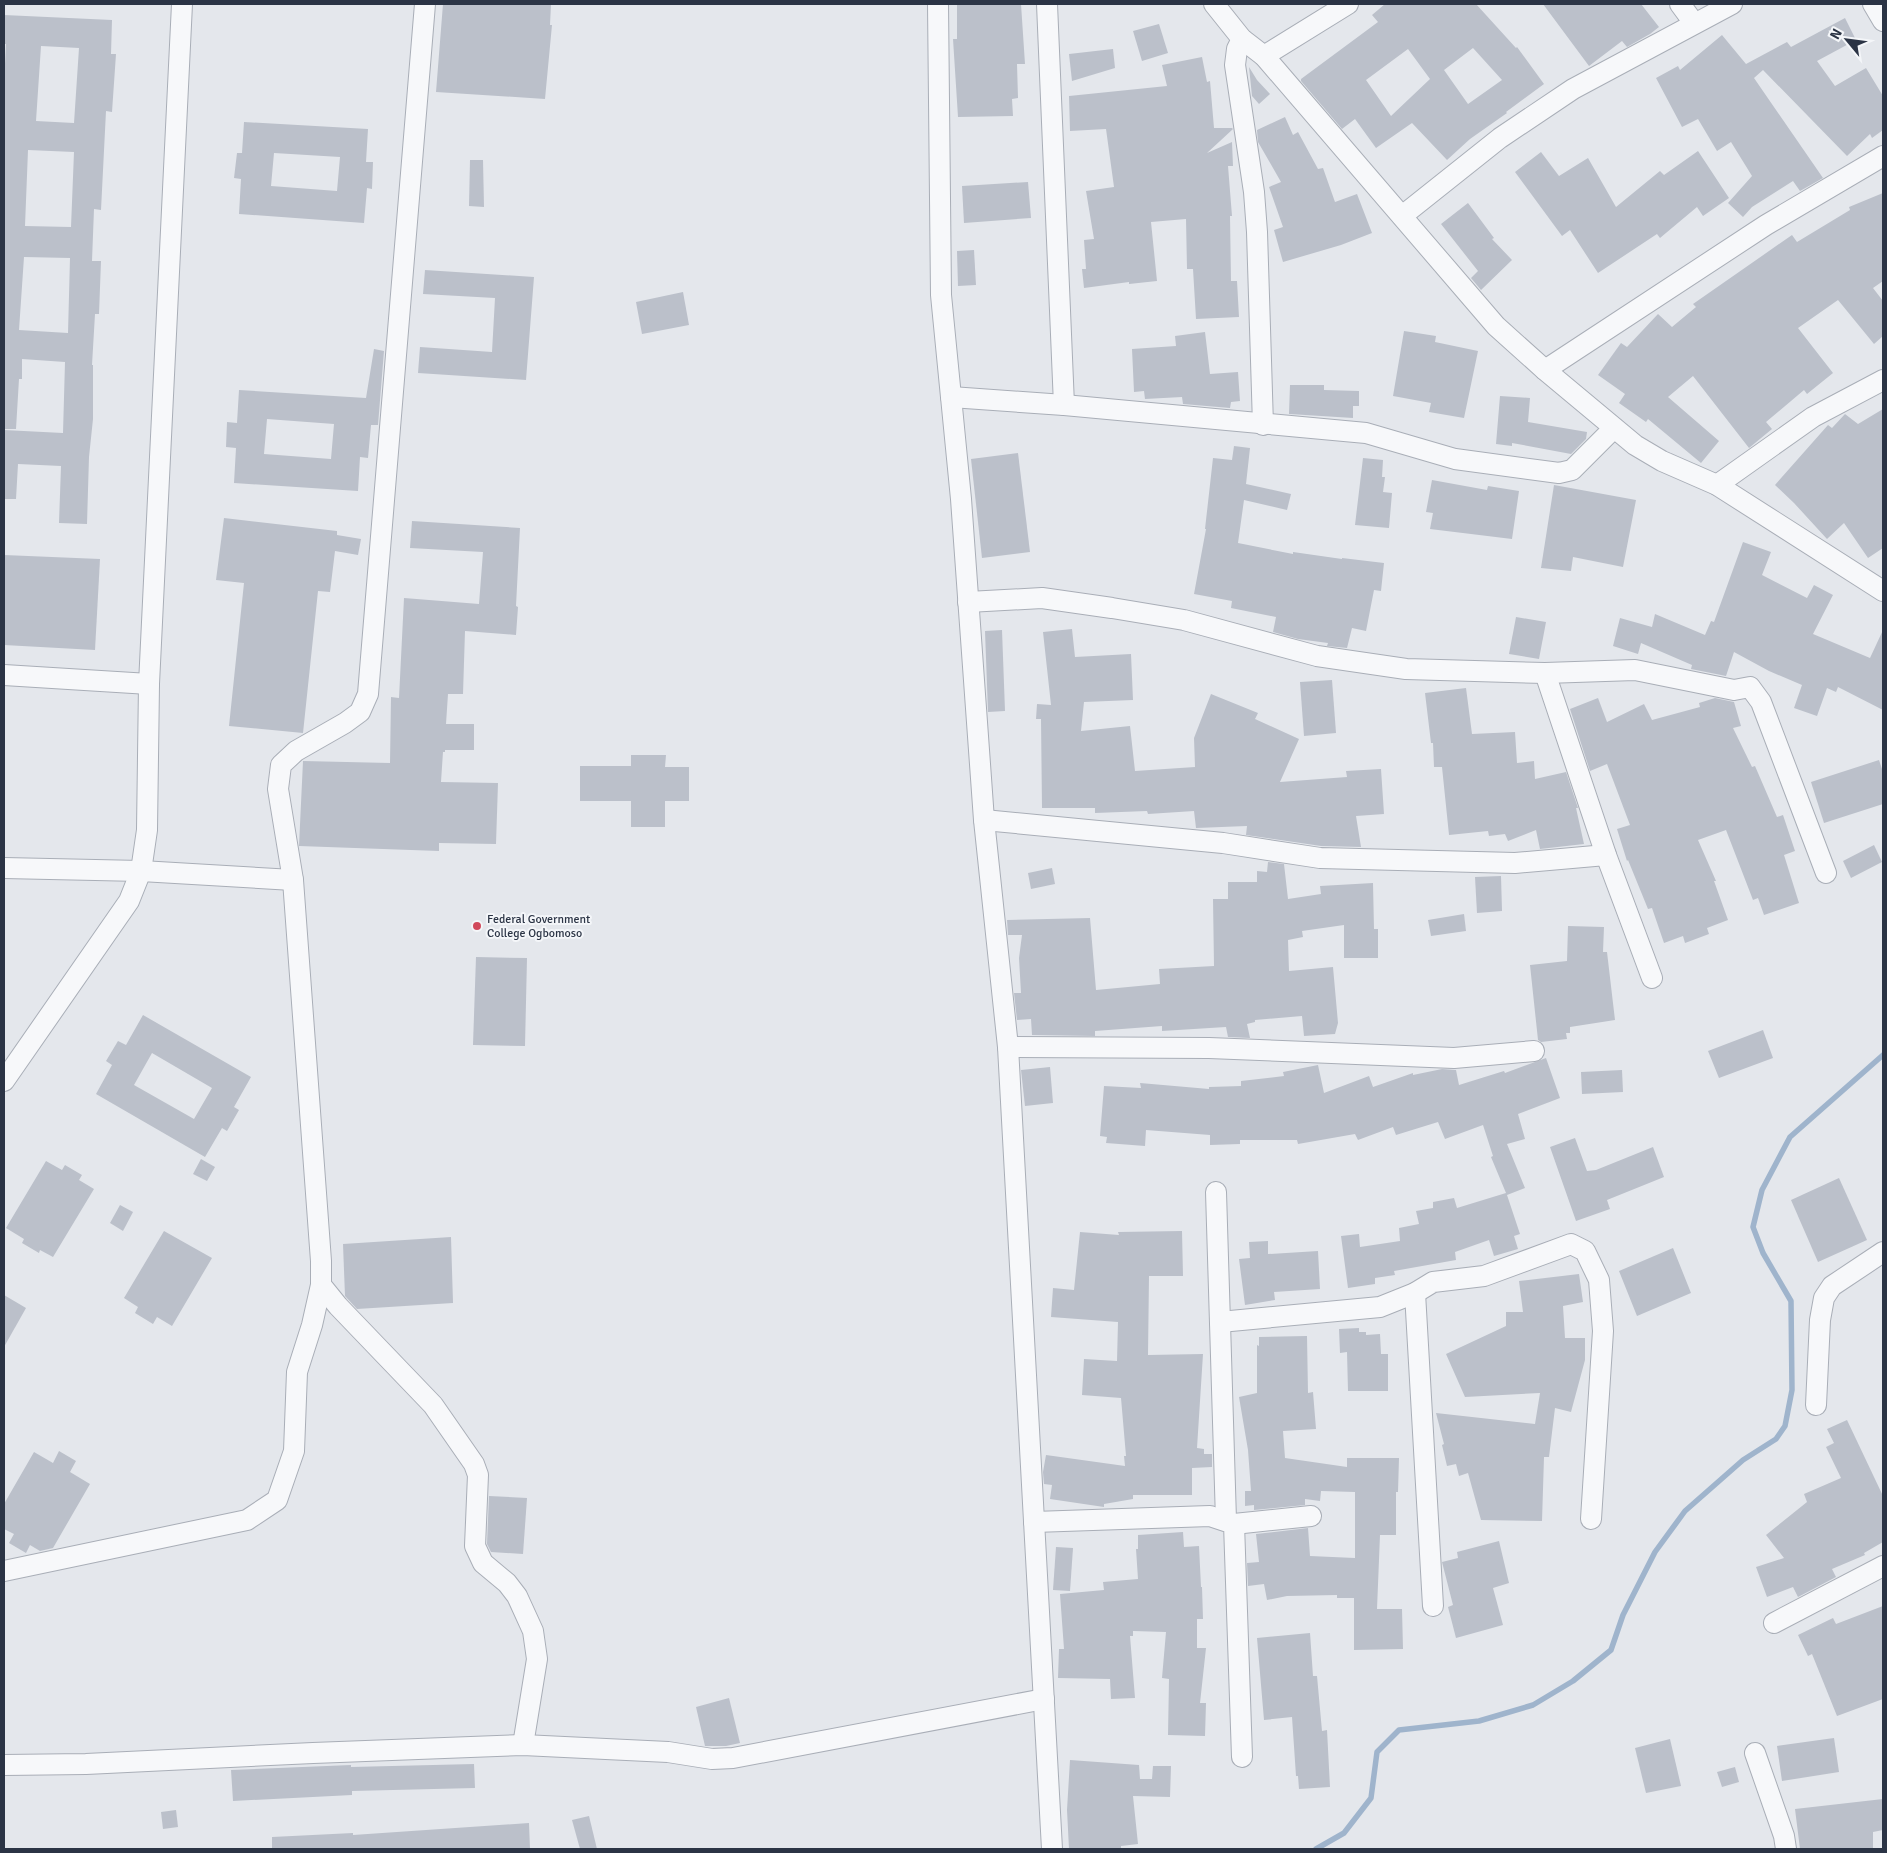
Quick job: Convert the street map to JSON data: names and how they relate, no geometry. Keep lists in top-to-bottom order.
{
  "places": ["Federal Government College Ogbomoso"],
  "north": "top left"
}
